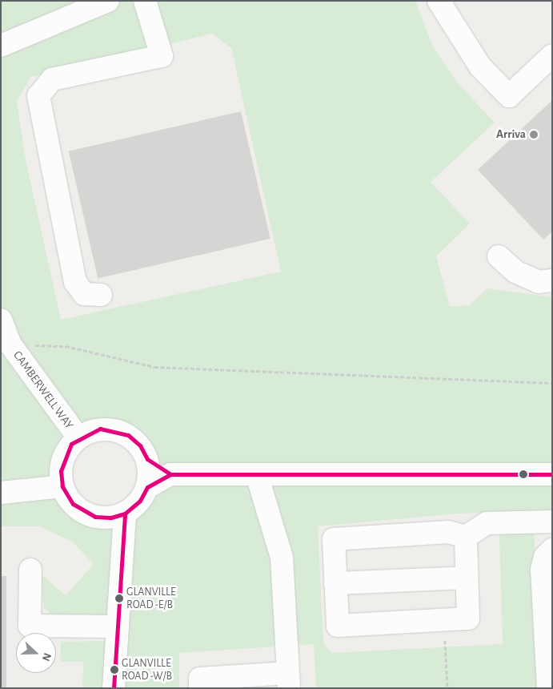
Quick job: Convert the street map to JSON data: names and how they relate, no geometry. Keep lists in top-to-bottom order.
{
  "streets": {
    "street": ["CAMBERWELL WAY"]
  },
  "places": ["Arriva", "GLANVILLE ROAD -E/B", "GLANVILLE ROAD -W/B"],
  "north": "right"
}
